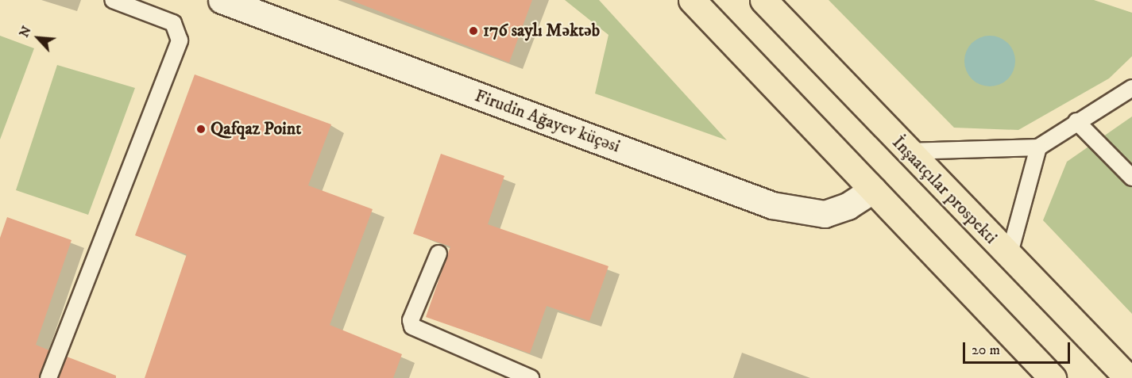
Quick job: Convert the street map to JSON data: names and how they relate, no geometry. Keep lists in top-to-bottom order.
{
  "streets": {
    "main road": ["İnşaatçılar prospekti"],
    "street": ["Firudin Ağayev küçəsi"]
  },
  "places": ["176 saylı Məktəb", "Qafqaz Point"],
  "scale_bar": "20 m",
  "north": "top left"
}
